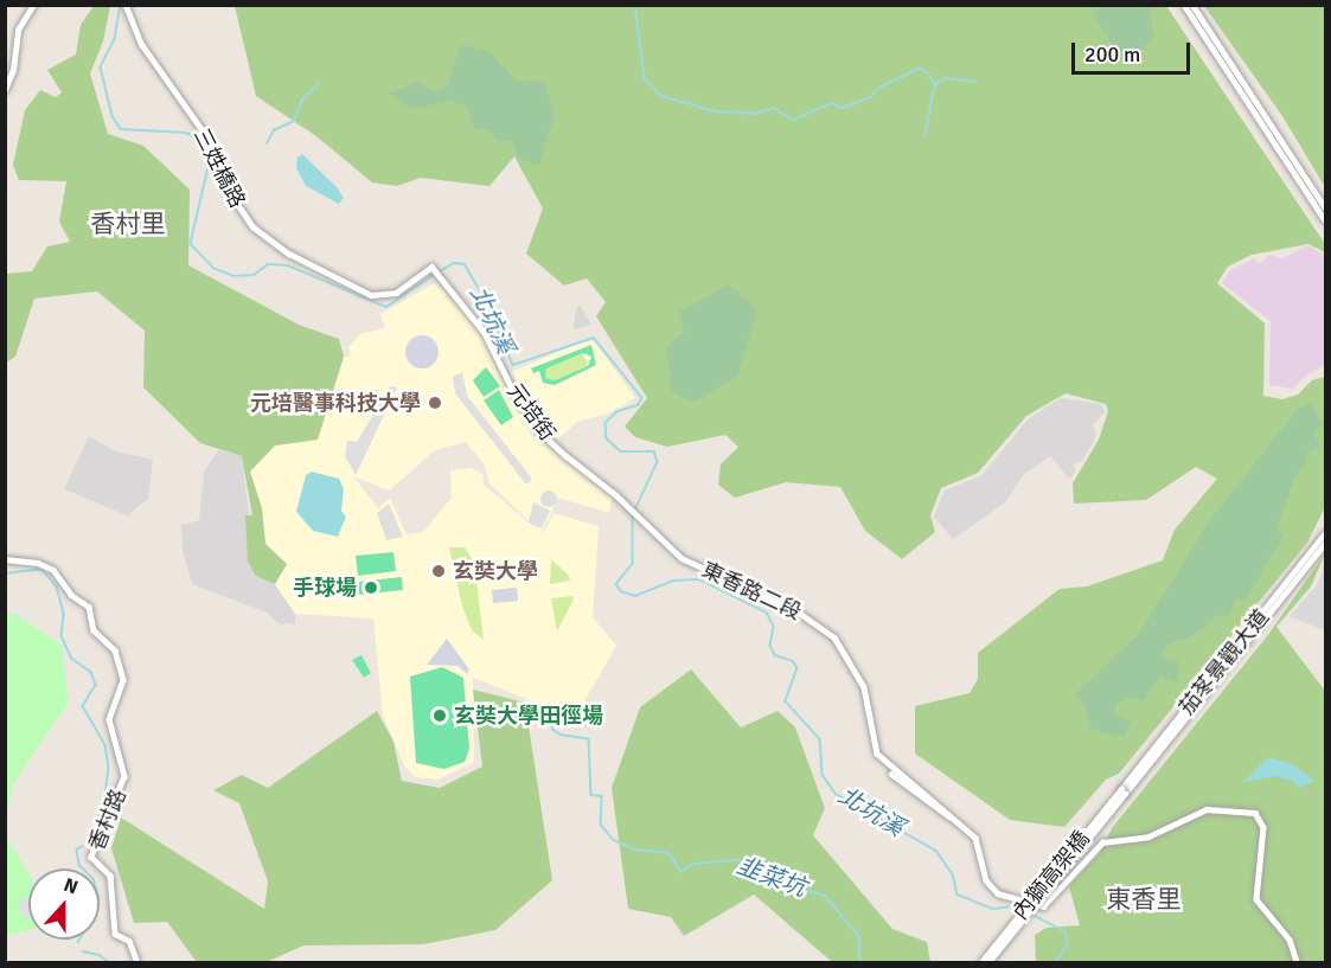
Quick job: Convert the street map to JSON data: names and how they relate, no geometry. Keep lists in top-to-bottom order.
{
  "streets": {
    "street": [
      "三姓橋路",
      "元培街",
      "東香路二段",
      "茄苳景觀大道",
      "香村路",
      "內獅高架橋"
    ]
  },
  "crossings": [
    ["三姓橋路", "元培街"],
    ["元培街", "東香路二段"],
    ["茄苳景觀大道", "內獅高架橋"]
  ],
  "districts": ["香村里", "東香里"],
  "water": ["北坑溪", "韭菜坑"],
  "places": [
    "元培醫事科技大學",
    "玄奘大學",
    "手球場",
    "玄奘大學田徑場"
  ],
  "scale_bar": "200 m",
  "north": "top"
}
